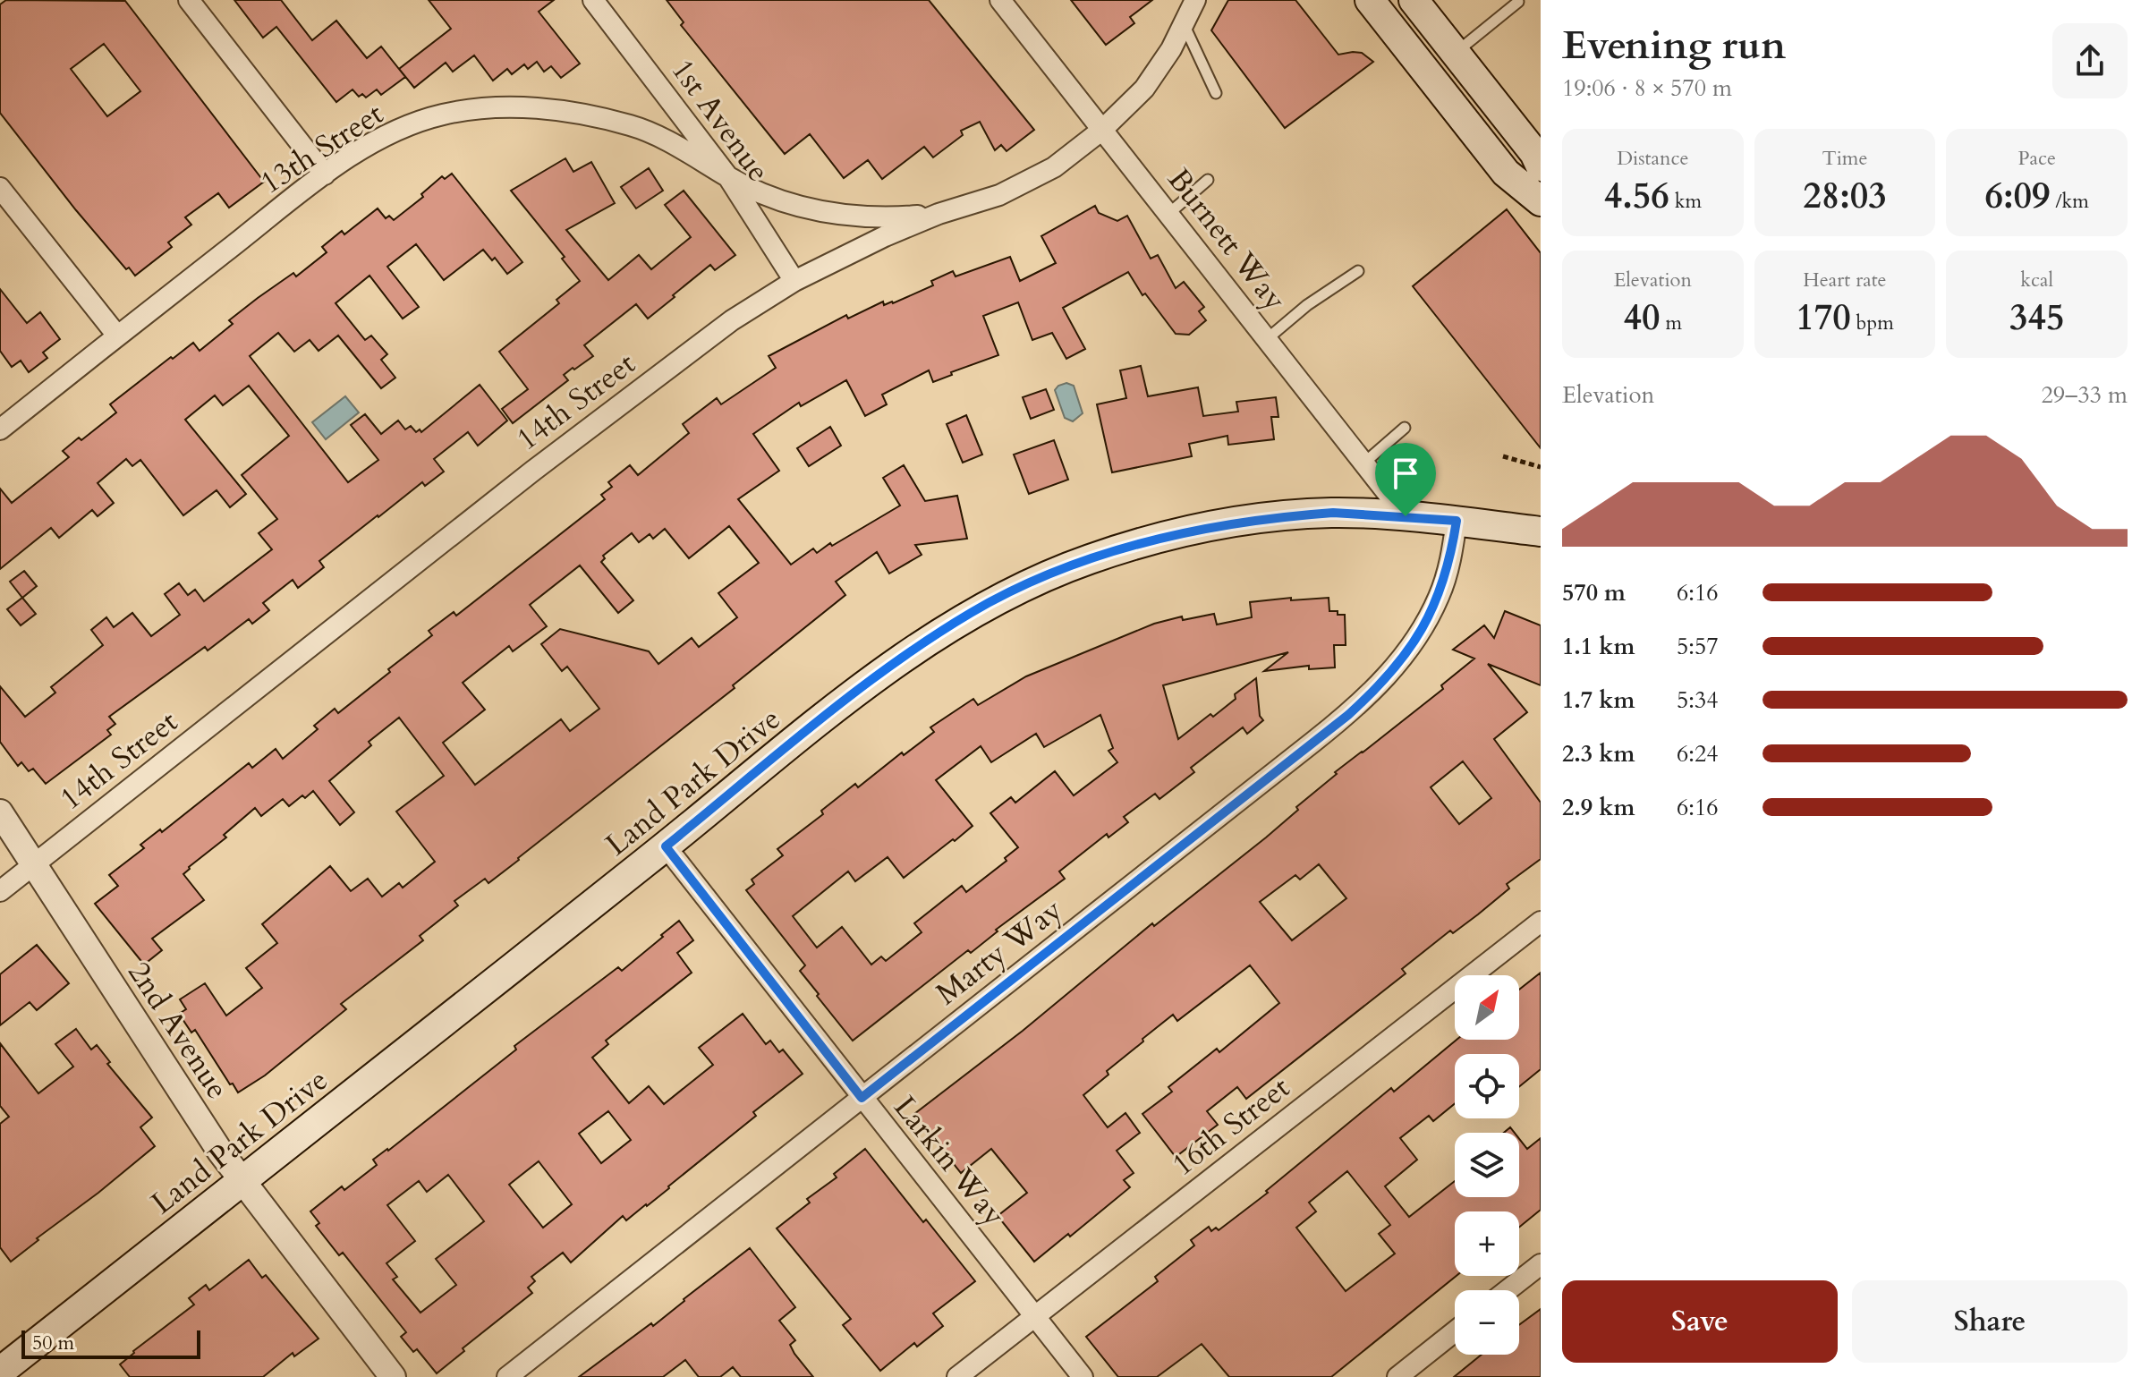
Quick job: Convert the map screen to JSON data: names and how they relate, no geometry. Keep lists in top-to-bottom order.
{
  "streets": {
    "main road": ["Land Park Drive"],
    "street": [
      "1st Avenue",
      "13th Street",
      "Burnett Way",
      "14th Street",
      "Marty Way",
      "2nd Avenue",
      "16th Street",
      "Larkin Way"
    ]
  },
  "crossings": [
    ["1st Avenue", "13th Street"],
    ["1st Avenue", "14th Street"],
    ["13th Street", "14th Street"],
    ["Burnett Way", "14th Street"],
    ["Burnett Way", "Land Park Drive"],
    ["14th Street", "2nd Avenue"],
    ["Land Park Drive", "Marty Way"],
    ["Land Park Drive", "2nd Avenue"],
    ["Land Park Drive", "Larkin Way"],
    ["Marty Way", "Larkin Way"],
    ["16th Street", "Larkin Way"]
  ],
  "scale_bar": "50 m",
  "north": "top right",
  "page": {
    "heading": ["Evening run", "19:06 · 8 × 570 m"],
    "stats": [
      ["Distance", "4.56 km"],
      ["Time", "28:03"],
      ["Pace", "6:09 /km"],
      ["Elevation", "40 m"],
      ["Heart rate", "170 bpm"],
      ["kcal", "345"]
    ],
    "chart": ["Elevation", "29–33 m"],
    "list": [
      {
        "name": "570 m",
        "note": "6:16"
      },
      {
        "name": "1.1 km",
        "note": "5:57"
      },
      {
        "name": "1.7 km",
        "note": "5:34"
      },
      {
        "name": "2.3 km",
        "note": "6:24"
      },
      {
        "name": "2.9 km",
        "note": "6:16"
      }
    ],
    "map_buttons": ["+", "−"],
    "buttons": ["Save", "Share"],
    "scale": "50 m"
  }
}
